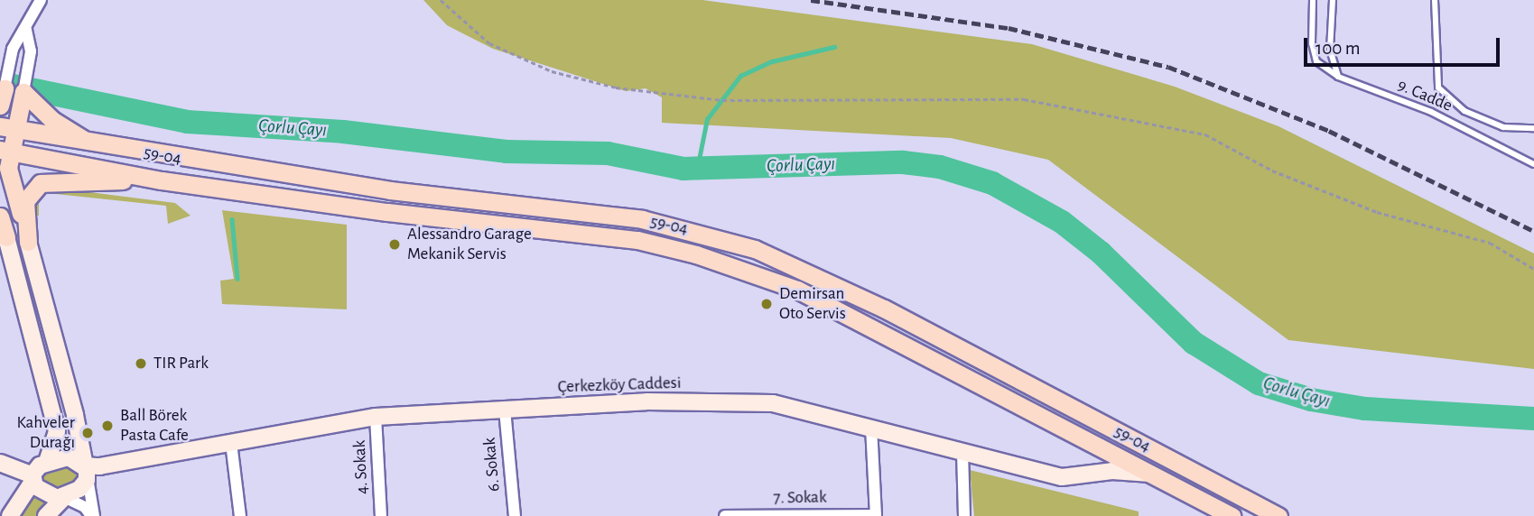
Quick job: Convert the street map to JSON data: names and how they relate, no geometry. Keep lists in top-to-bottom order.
{
  "streets": {
    "main road": ["59-04", "Çerkezköy Caddesi"],
    "street": ["6. Sokak", "4. Sokak", "7. Sokak"],
    "lane": ["9. Cadde"]
  },
  "crossings": [
    ["59-04", "Çerkezköy Caddesi"],
    ["Çerkezköy Caddesi", "6. Sokak"],
    ["Çerkezköy Caddesi", "4. Sokak"]
  ],
  "water": ["Çorlu Çayı"],
  "places": [
    "Alessandro Garage Mekanik Servis",
    "Demirsan Oto Servis",
    "TIR Park",
    "Ball Börek Pasta Cafe",
    "Kahveler Durağı"
  ],
  "scale_bar": "100 m"
}
